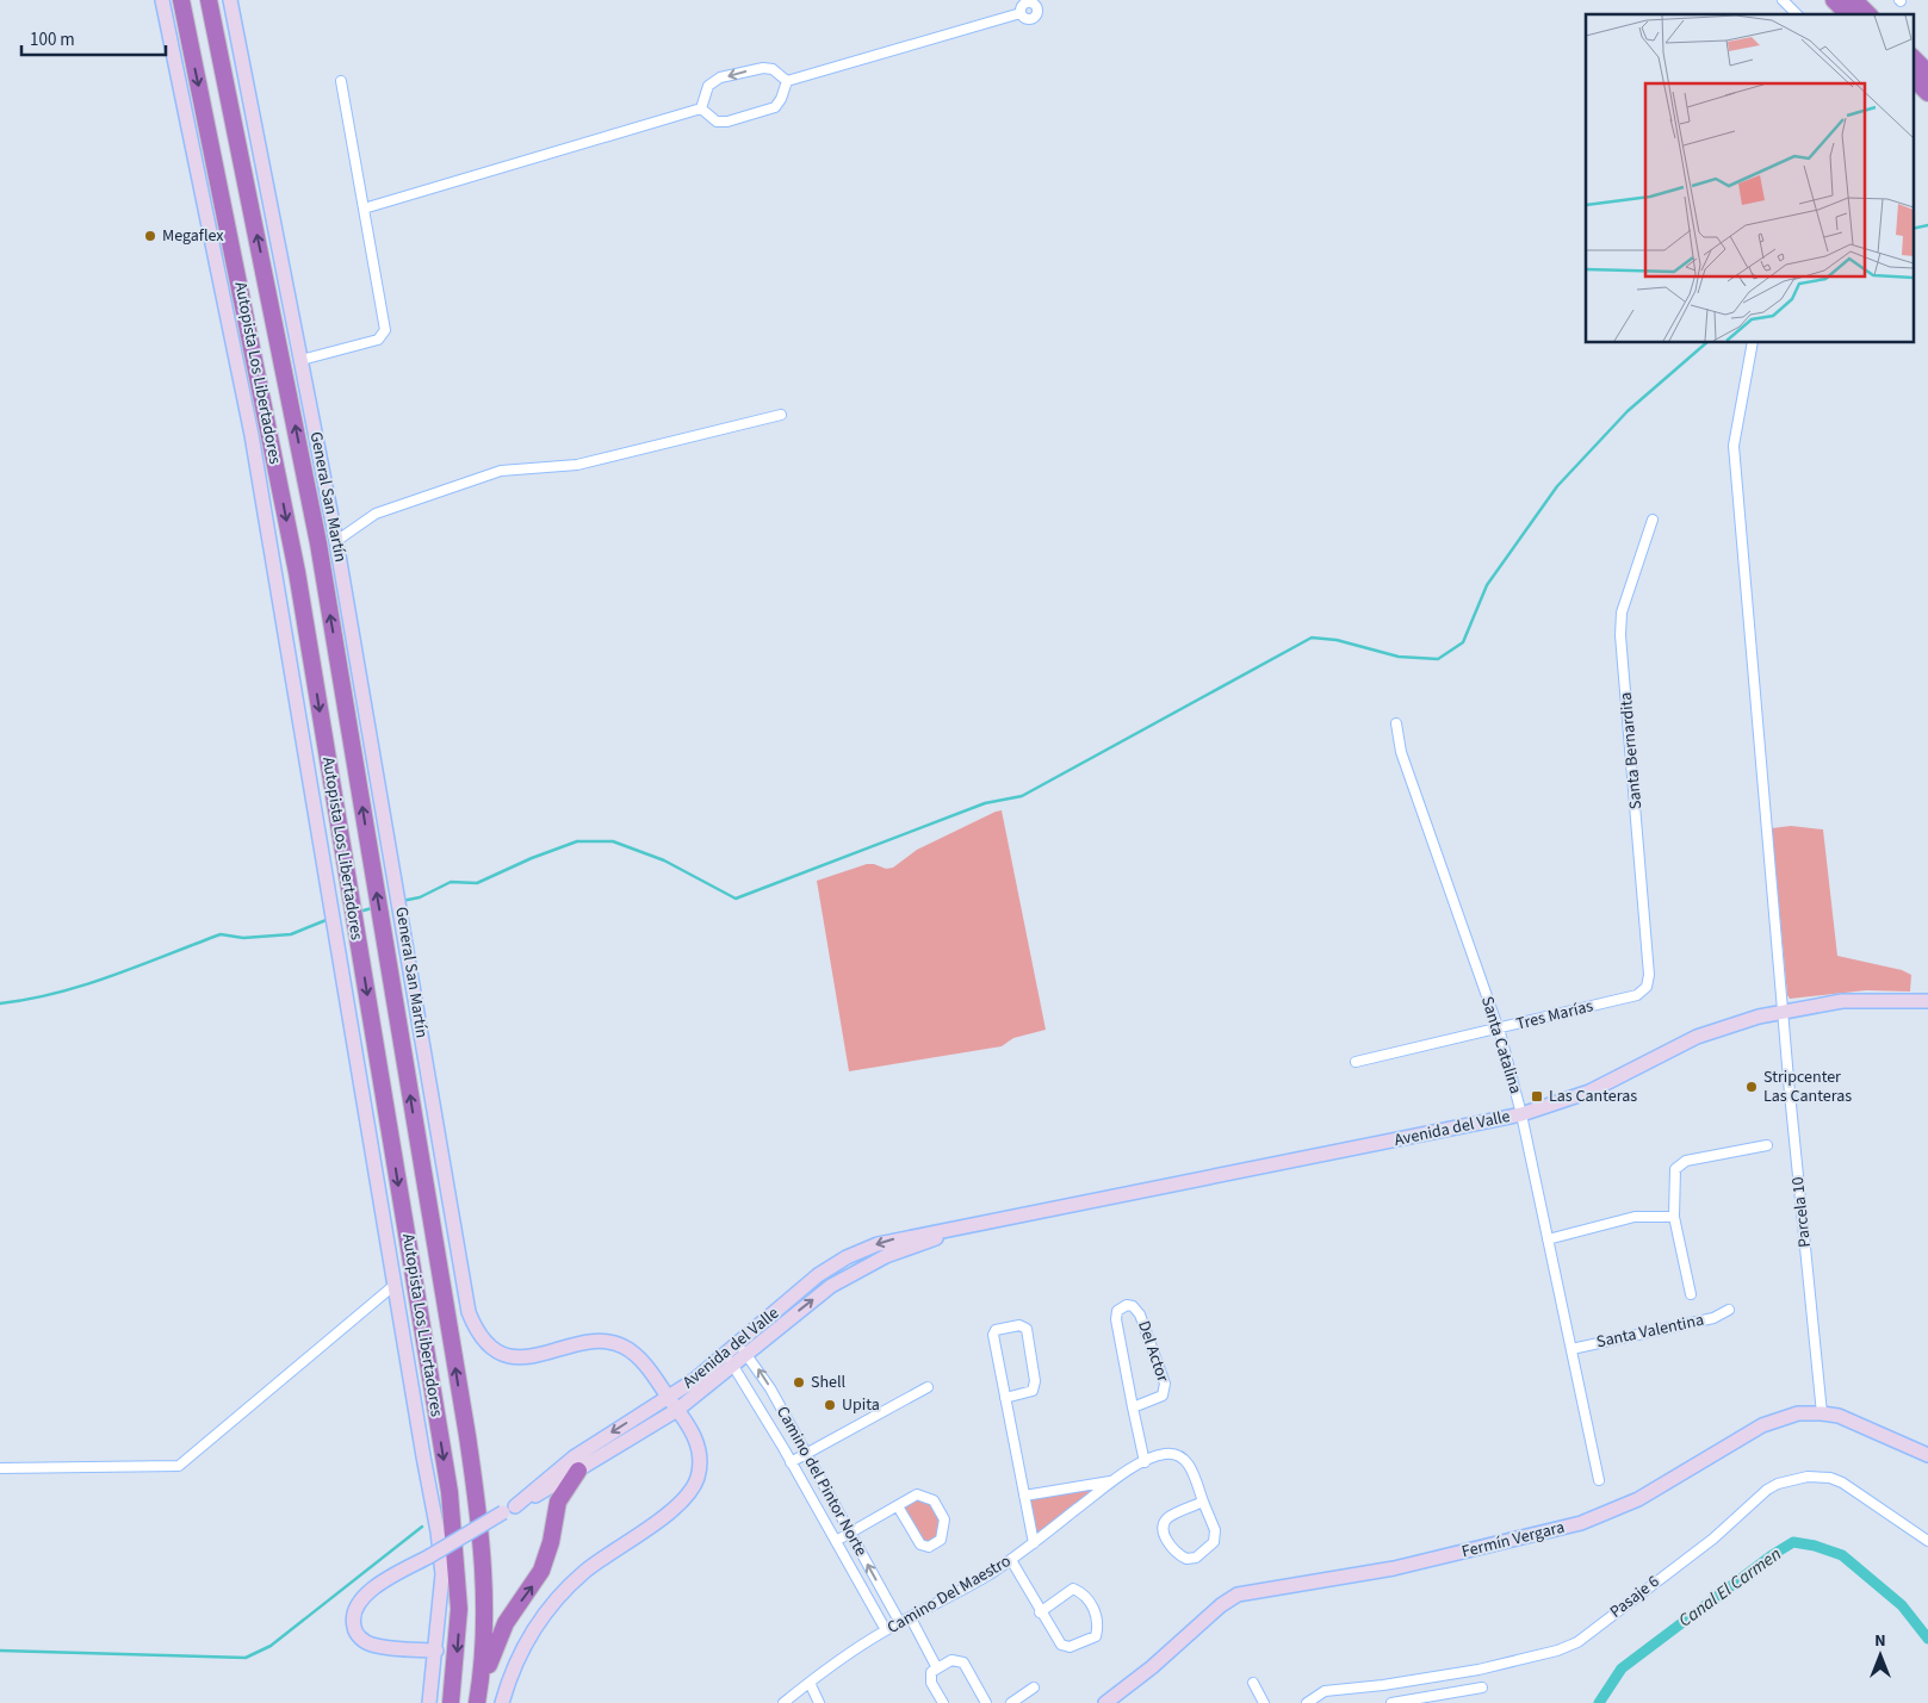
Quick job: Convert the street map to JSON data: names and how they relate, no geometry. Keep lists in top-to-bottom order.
{
  "streets": {
    "highway": ["Autopista Los Libertadores"],
    "street": [
      "General San Martín",
      "Santa Bernardita",
      "Tres Marías",
      "Santa Catalina",
      "Avenida del Valle",
      "Parcela 10",
      "Santa Valentina",
      "Del Actor",
      "Camino del Pintor Norte",
      "Fermín Vergara",
      "Camino Del Maestro",
      "Pasaje 6"
    ]
  },
  "crossings": [
    ["General San Martín", "Avenida del Valle"],
    ["Santa Bernardita", "Tres Marías"],
    ["Tres Marías", "Santa Catalina"],
    ["Santa Catalina", "Avenida del Valle"],
    ["Santa Catalina", "Santa Valentina"],
    ["Avenida del Valle", "Parcela 10"],
    ["Avenida del Valle", "Camino del Pintor Norte"],
    ["Parcela 10", "Fermín Vergara"],
    ["Camino del Pintor Norte", "Camino Del Maestro"]
  ],
  "water": ["Canal El Carmen"],
  "places": {
    "other": [
      "Megaflex",
      "Stripcenter Las Canteras",
      "Shell",
      "Upita"
    ],
    "transit": ["Las Canteras"]
  },
  "scale_bar": "100 m",
  "north": "top"
}
